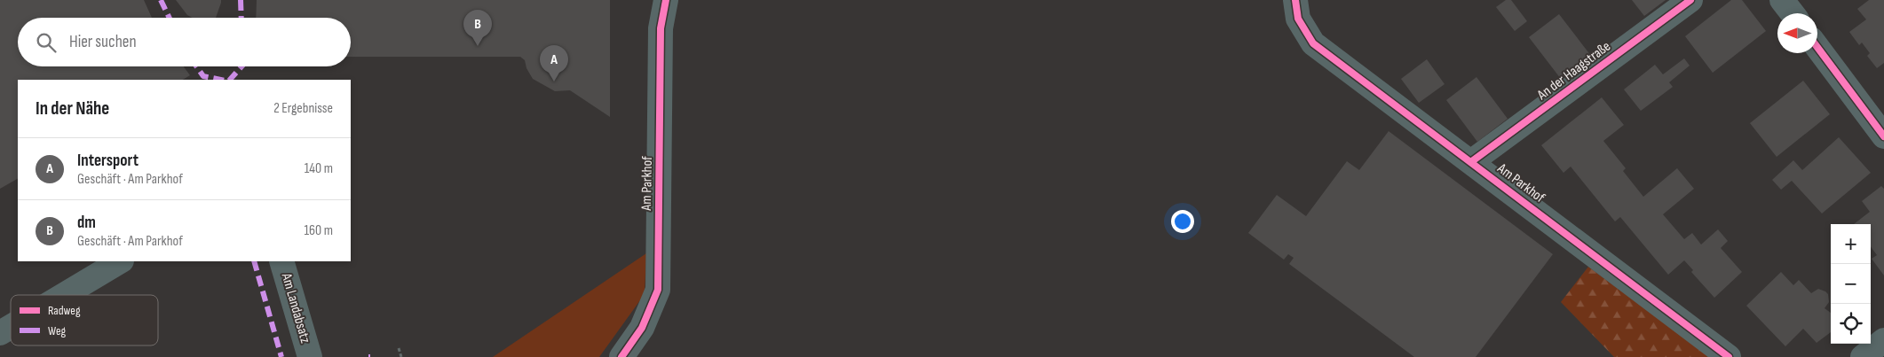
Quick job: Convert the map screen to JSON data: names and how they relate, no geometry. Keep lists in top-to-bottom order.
{
  "streets": {
    "street": ["An der Haagstraße", "Am Parkhof", "Am Landabsatz"]
  },
  "crossings": [
    ["An der Haagstraße", "Am Parkhof"]
  ],
  "legend": ["Radweg", "Weg"],
  "north": "left",
  "page": {
    "pins": ["B", "A"],
    "search": "Hier suchen",
    "heading": ["In der Nähe", "2 Ergebnisse"],
    "list": [
      {
        "mark": "A",
        "name": "Intersport",
        "note": "Geschäft · Am Parkhof",
        "value": "140 m"
      },
      {
        "mark": "B",
        "name": "dm",
        "note": "Geschäft · Am Parkhof",
        "value": "160 m"
      }
    ],
    "map_buttons": ["+", "−"]
  }
}
